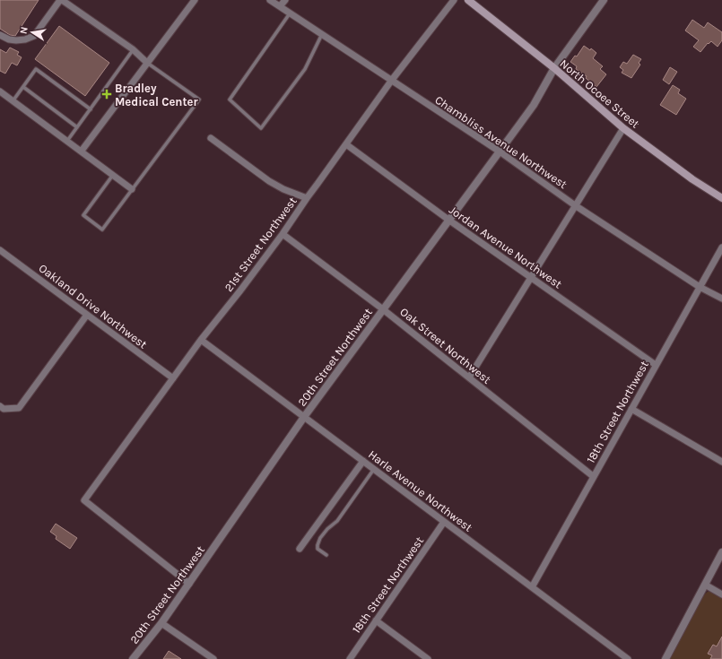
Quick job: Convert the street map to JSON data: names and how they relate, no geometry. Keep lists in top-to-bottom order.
{
  "streets": {
    "main road": ["North Ocoee Street"],
    "street": [
      "Chambliss Avenue Northwest",
      "21st Street Northwest",
      "Jordan Avenue Northwest",
      "Oakland Drive Northwest",
      "Oak Street Northwest",
      "20th Street Northwest",
      "18th Street Northwest",
      "Harle Avenue Northwest"
    ]
  },
  "crossings": [
    ["North Ocoee Street", "20th Street Northwest"],
    ["Chambliss Avenue Northwest", "21st Street Northwest"],
    ["Chambliss Avenue Northwest", "20th Street Northwest"],
    ["Chambliss Avenue Northwest", "18th Street Northwest"],
    ["21st Street Northwest", "Jordan Avenue Northwest"],
    ["21st Street Northwest", "Oakland Drive Northwest"],
    ["21st Street Northwest", "Oak Street Northwest"],
    ["21st Street Northwest", "20th Street Northwest"],
    ["21st Street Northwest", "Harle Avenue Northwest"],
    ["Jordan Avenue Northwest", "20th Street Northwest"],
    ["Jordan Avenue Northwest", "18th Street Northwest"],
    ["Oak Street Northwest", "20th Street Northwest"],
    ["Oak Street Northwest", "18th Street Northwest"],
    ["20th Street Northwest", "Harle Avenue Northwest"],
    ["18th Street Northwest", "Harle Avenue Northwest"]
  ],
  "places": {
    "health": ["Bradley Medical Center"]
  },
  "north": "left"
}
